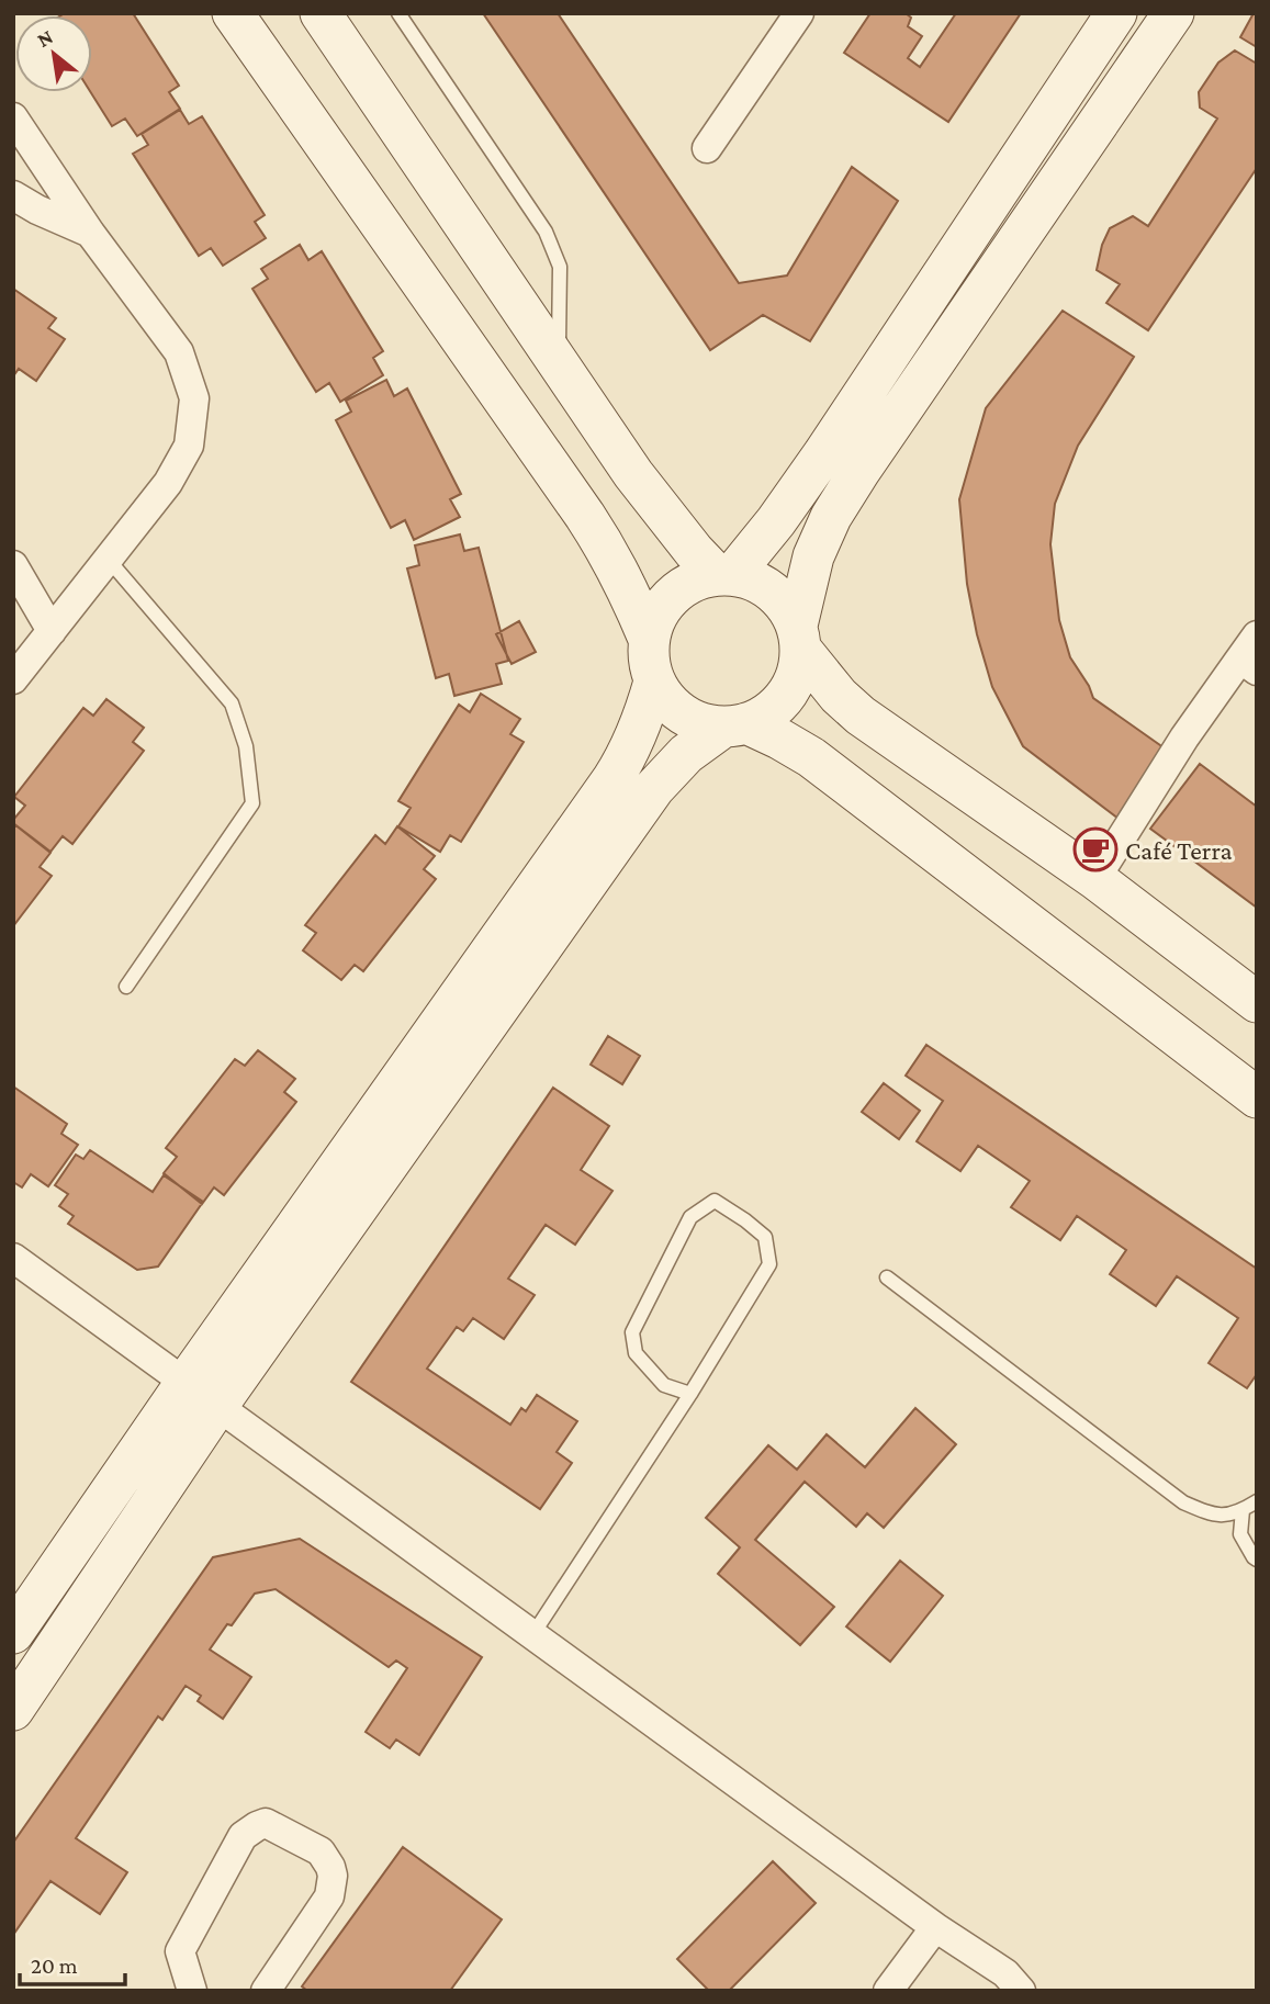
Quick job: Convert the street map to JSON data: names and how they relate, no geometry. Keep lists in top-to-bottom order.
{
  "places": {
    "cafe": ["Café Terra"]
  },
  "scale_bar": "20 m",
  "north": "top left"
}
